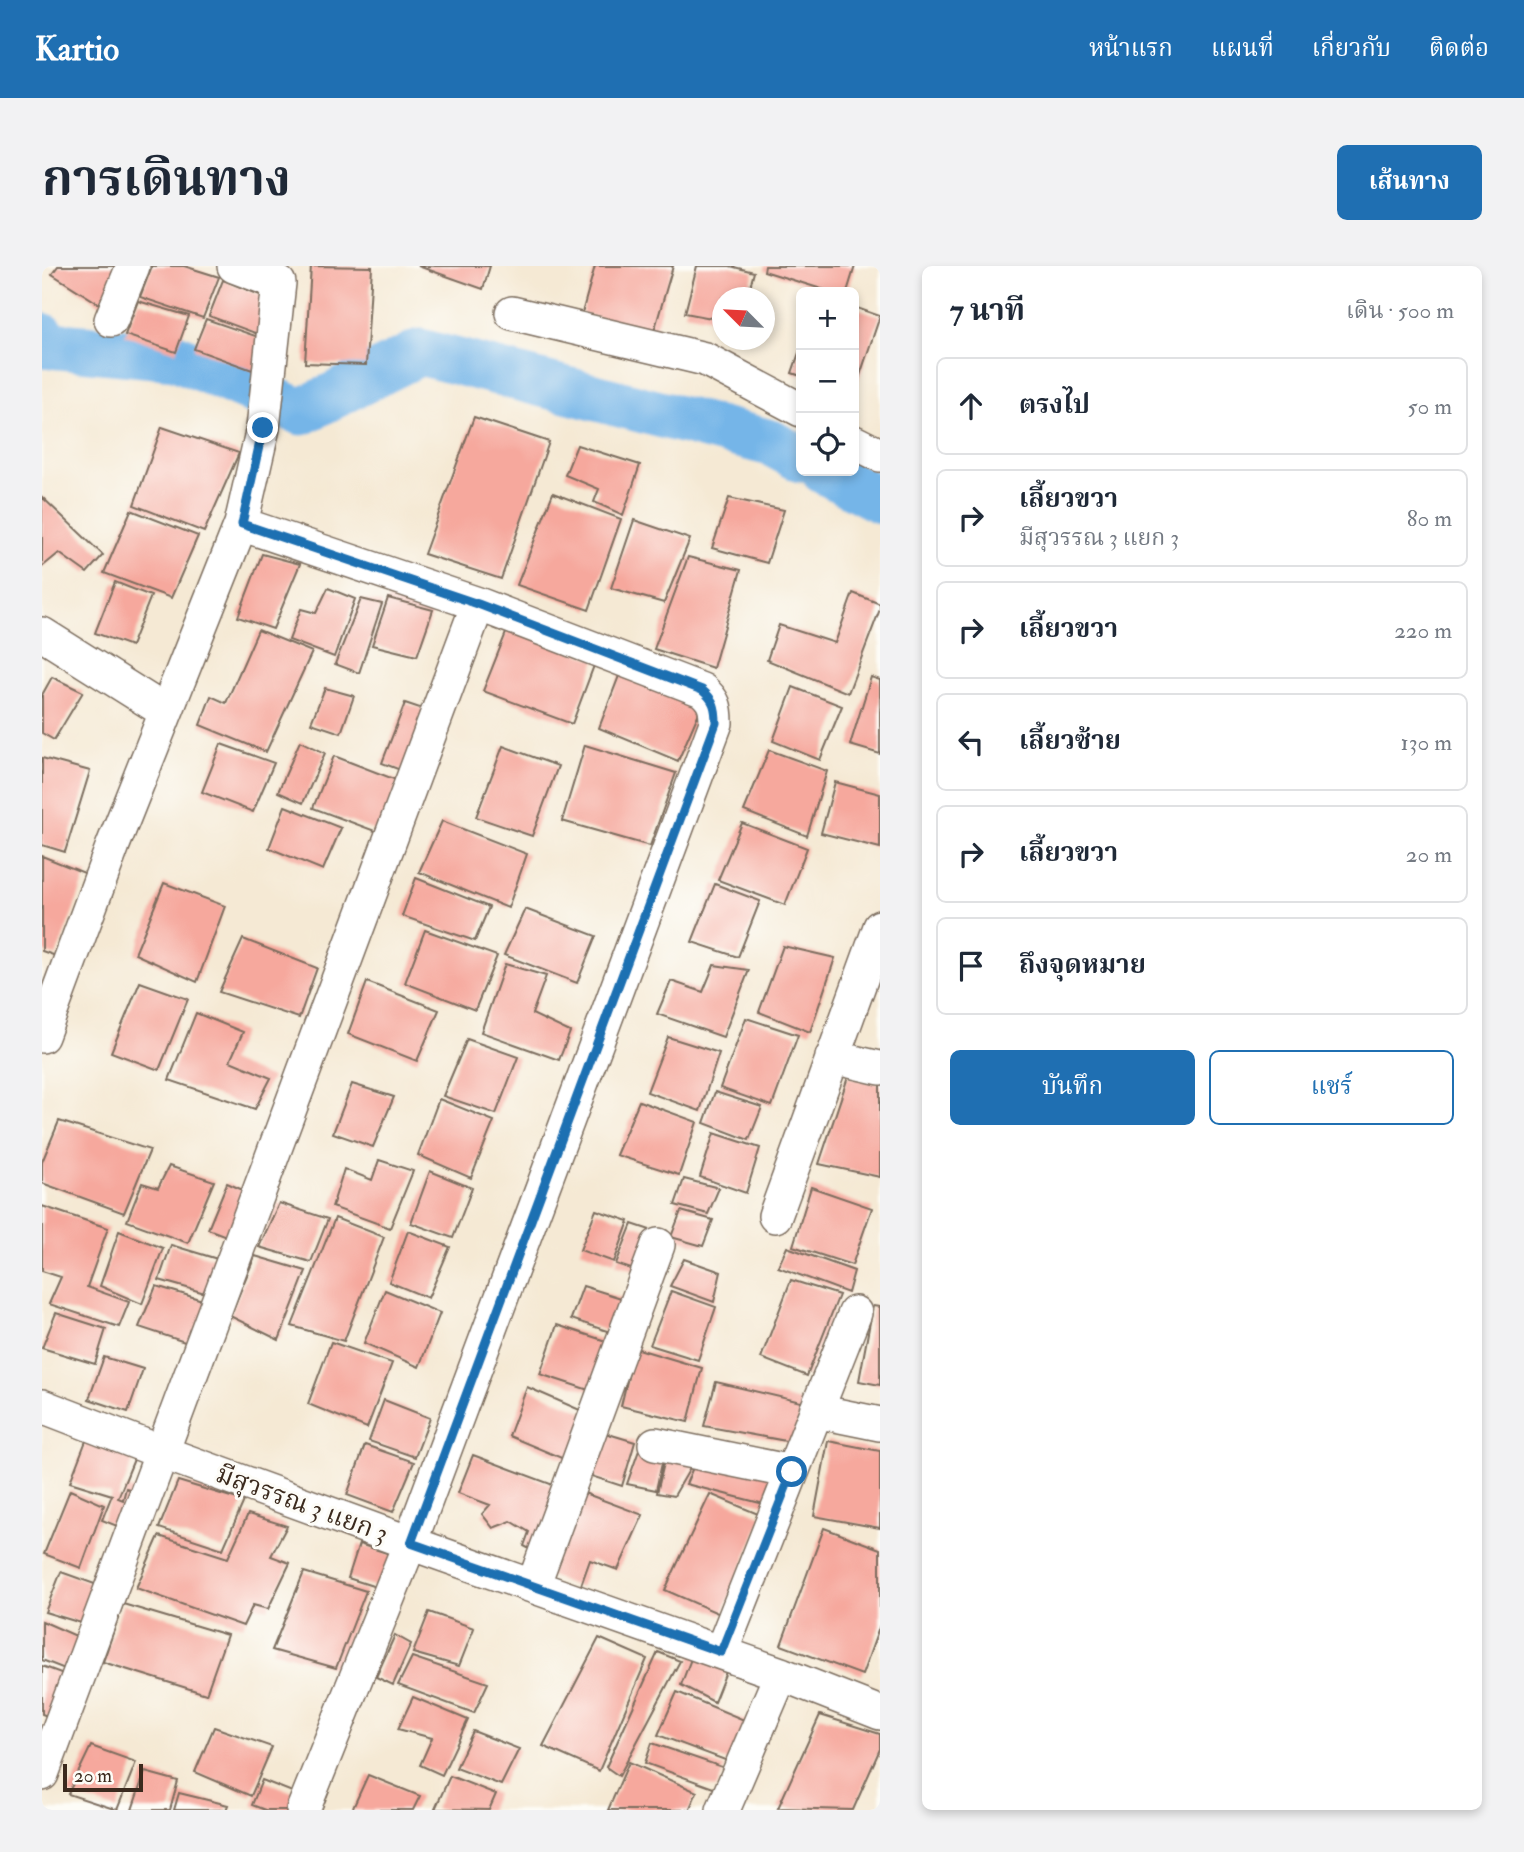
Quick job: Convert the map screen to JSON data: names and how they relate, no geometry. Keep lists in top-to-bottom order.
{
  "streets": {
    "street": ["มีสุวรรณ 3 แยก 3"]
  },
  "scale_bar": "20 m",
  "north": "top left",
  "page": {
    "header": "Kartio",
    "nav": [
      "หน้าแรก",
      "แผนที่",
      "เกี่ยวกับ",
      "ติดต่อ"
    ],
    "title": "การเดินทาง",
    "buttons": [
      "เส้นทาง",
      ["บันทึก", "แชร์"]
    ],
    "heading": ["7 นาที", "เดิน · 500 m"],
    "map_buttons": ["+", "−"],
    "list": [
      ["ตรงไป", "50 m"],
      ["เลี้ยวขวา", "มีสุวรรณ 3 แยก 3", "80 m"],
      ["เลี้ยวขวา", "220 m"],
      ["เลี้ยวซ้าย", "130 m"],
      ["เลี้ยวขวา", "20 m"],
      "ถึงจุดหมาย"
    ],
    "scale": "20 m"
  }
}
